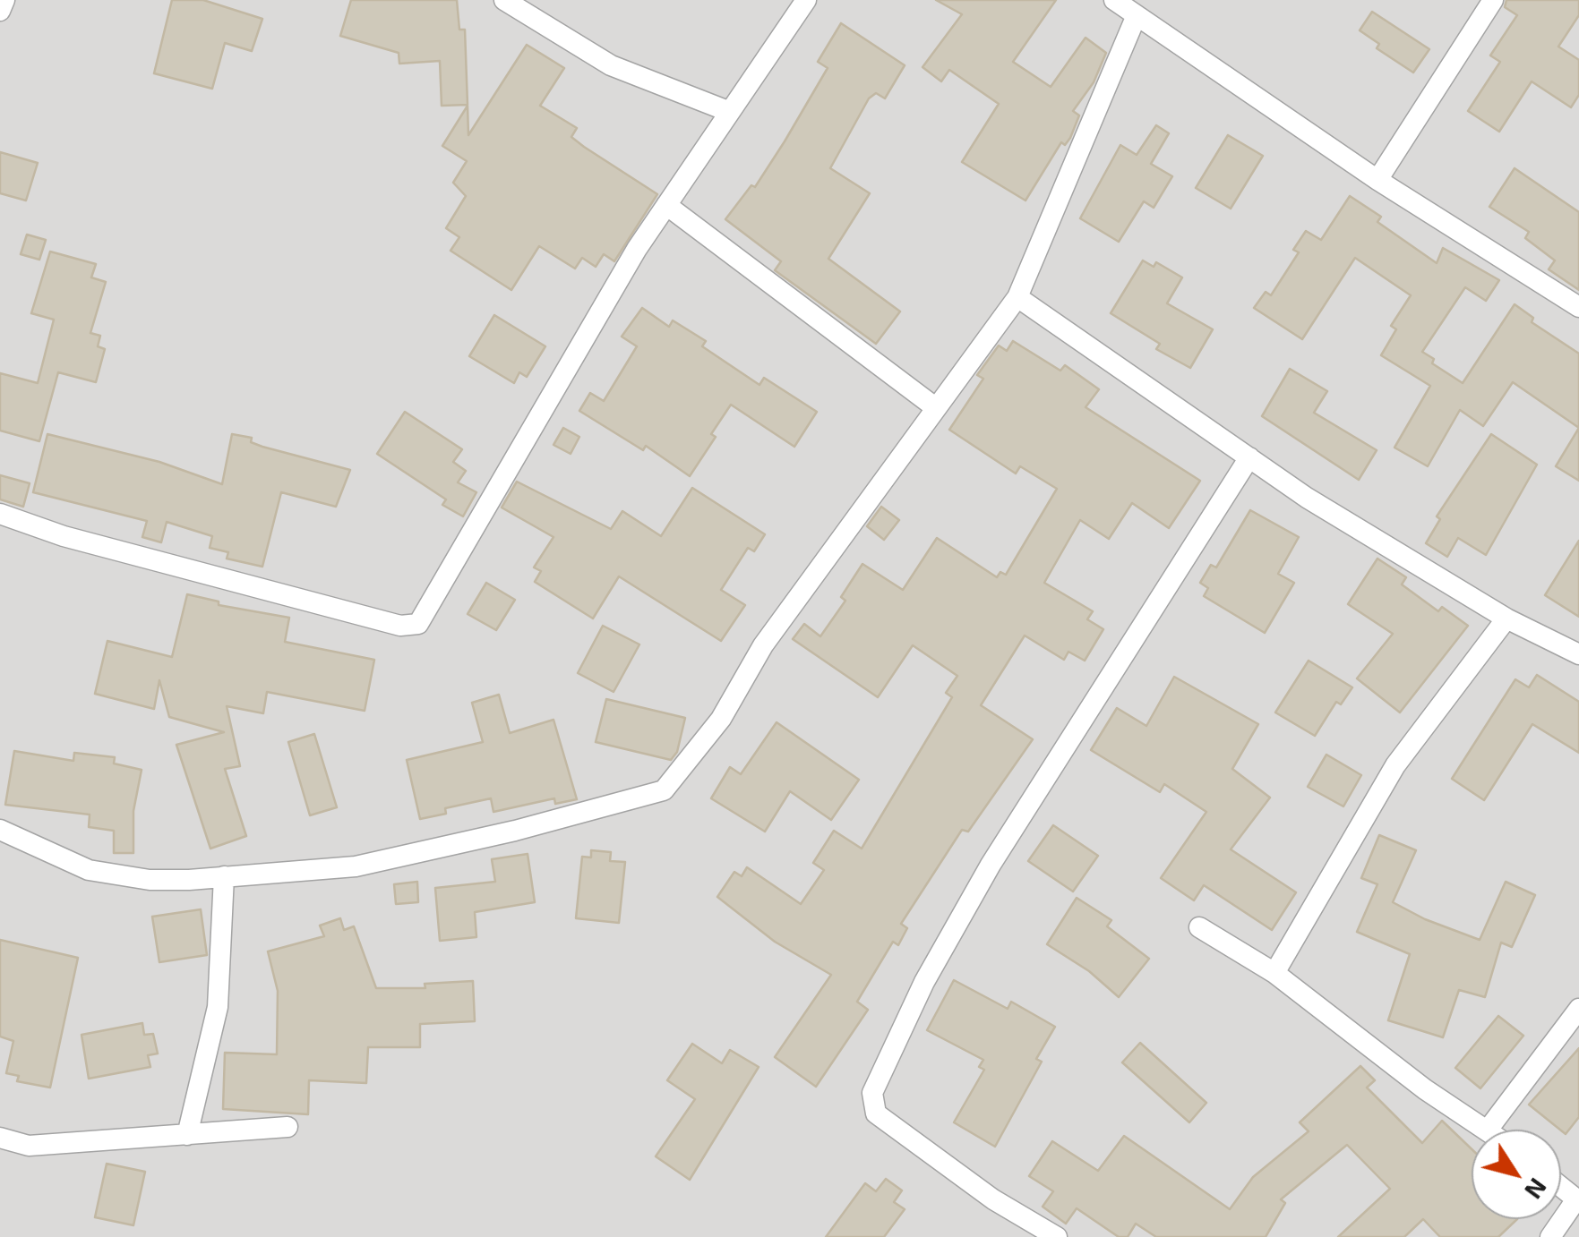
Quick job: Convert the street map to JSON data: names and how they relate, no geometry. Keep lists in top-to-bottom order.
{
  "north": "bottom right"
}
